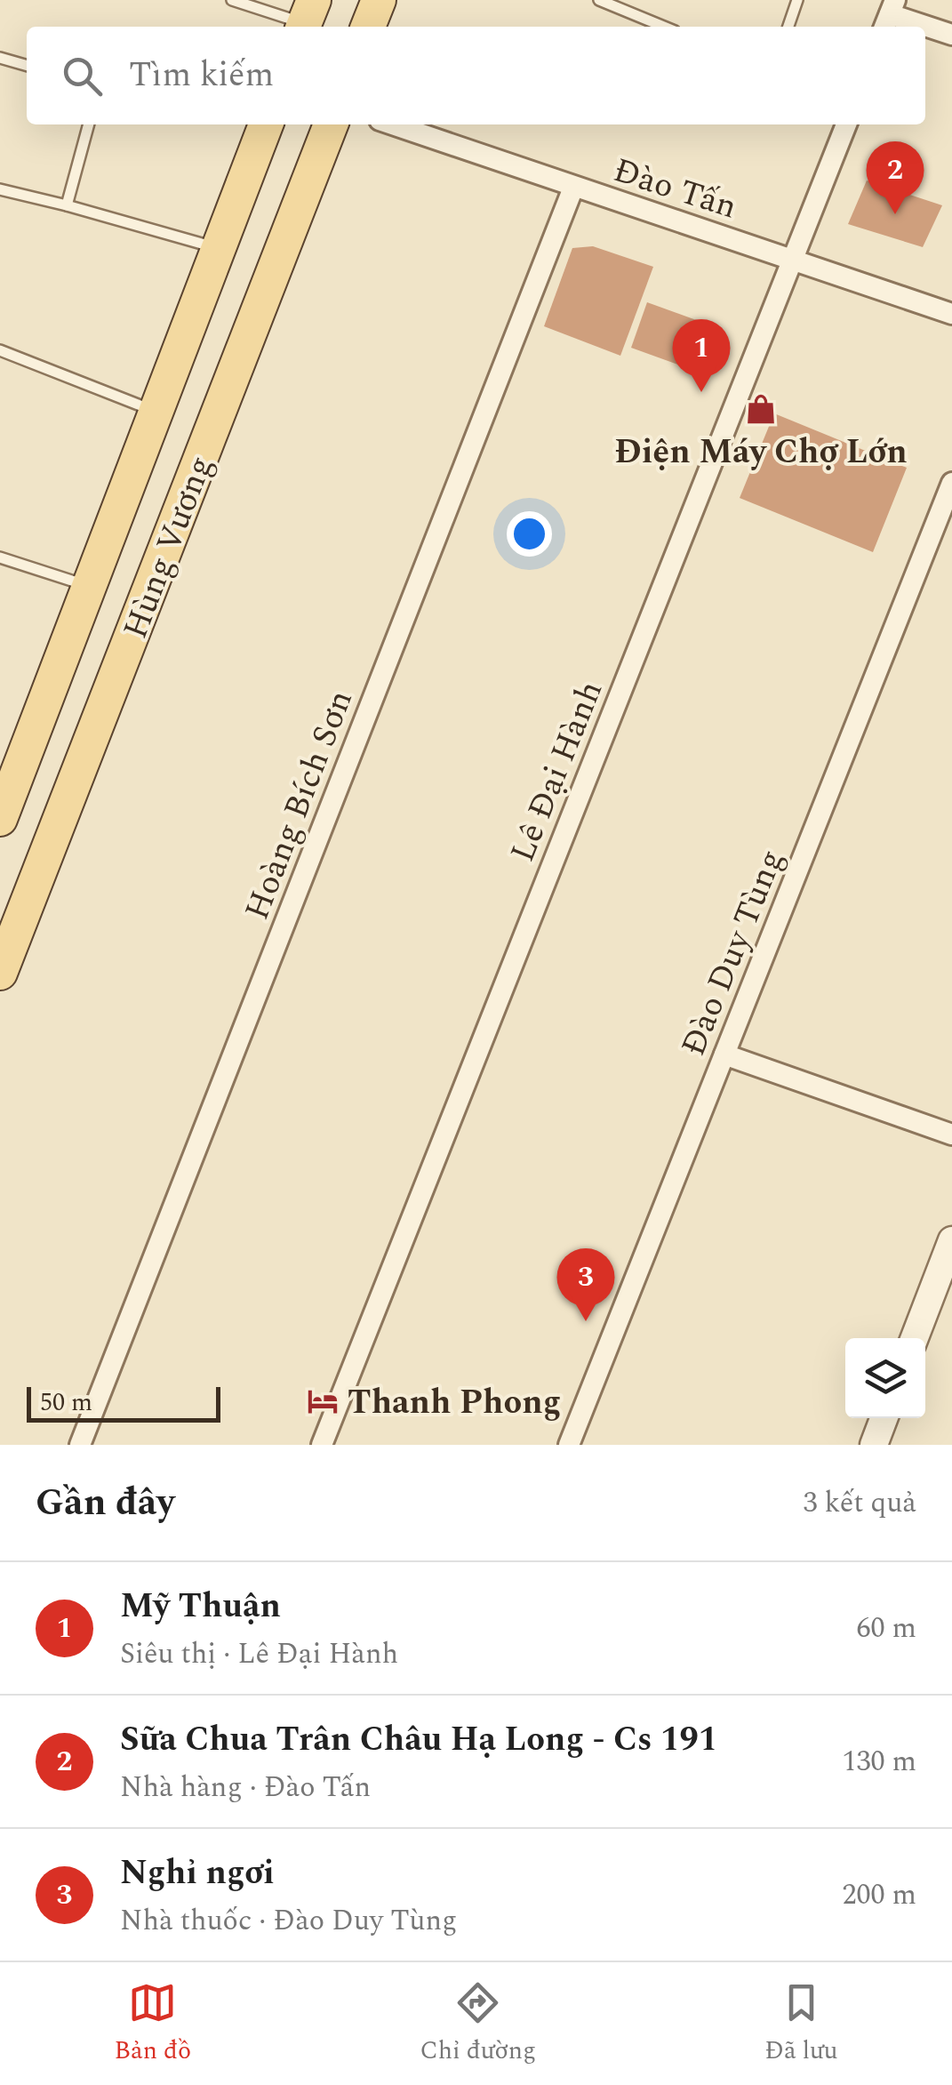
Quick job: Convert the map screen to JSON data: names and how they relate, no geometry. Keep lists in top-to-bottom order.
{
  "streets": {
    "main road": ["Hùng Vương"],
    "street": [
      "Đào Tấn",
      "Lê Đại Hành",
      "Hoàng Bích Sơn",
      "Đào Duy Tùng"
    ]
  },
  "crossings": [
    ["Đào Tấn", "Lê Đại Hành"],
    ["Đào Tấn", "Hoàng Bích Sơn"]
  ],
  "places": {
    "shop": ["Điện Máy Chợ Lớn"],
    "hotel": ["Thanh Phong"]
  },
  "scale_bar": "50 m",
  "page": {
    "search": "Tìm kiếm",
    "pins": ["2", "1", "3"],
    "scale": "50 m",
    "heading": ["Gần đây", "3 kết quả"],
    "list": [
      {
        "mark": "1",
        "name": "Mỹ Thuận",
        "note": "Siêu thị · Lê Đại Hành",
        "value": "60 m"
      },
      {
        "mark": "2",
        "name": "Sữa Chua Trân Châu Hạ Long - Cs 191",
        "note": "Nhà hàng · Đào Tấn",
        "value": "130 m"
      },
      {
        "mark": "3",
        "name": "Nghỉ ngơi",
        "note": "Nhà thuốc · Đào Duy Tùng",
        "value": "200 m"
      }
    ],
    "nav": ["Bản đồ", "Chỉ đường", "Đã lưu"]
  }
}
